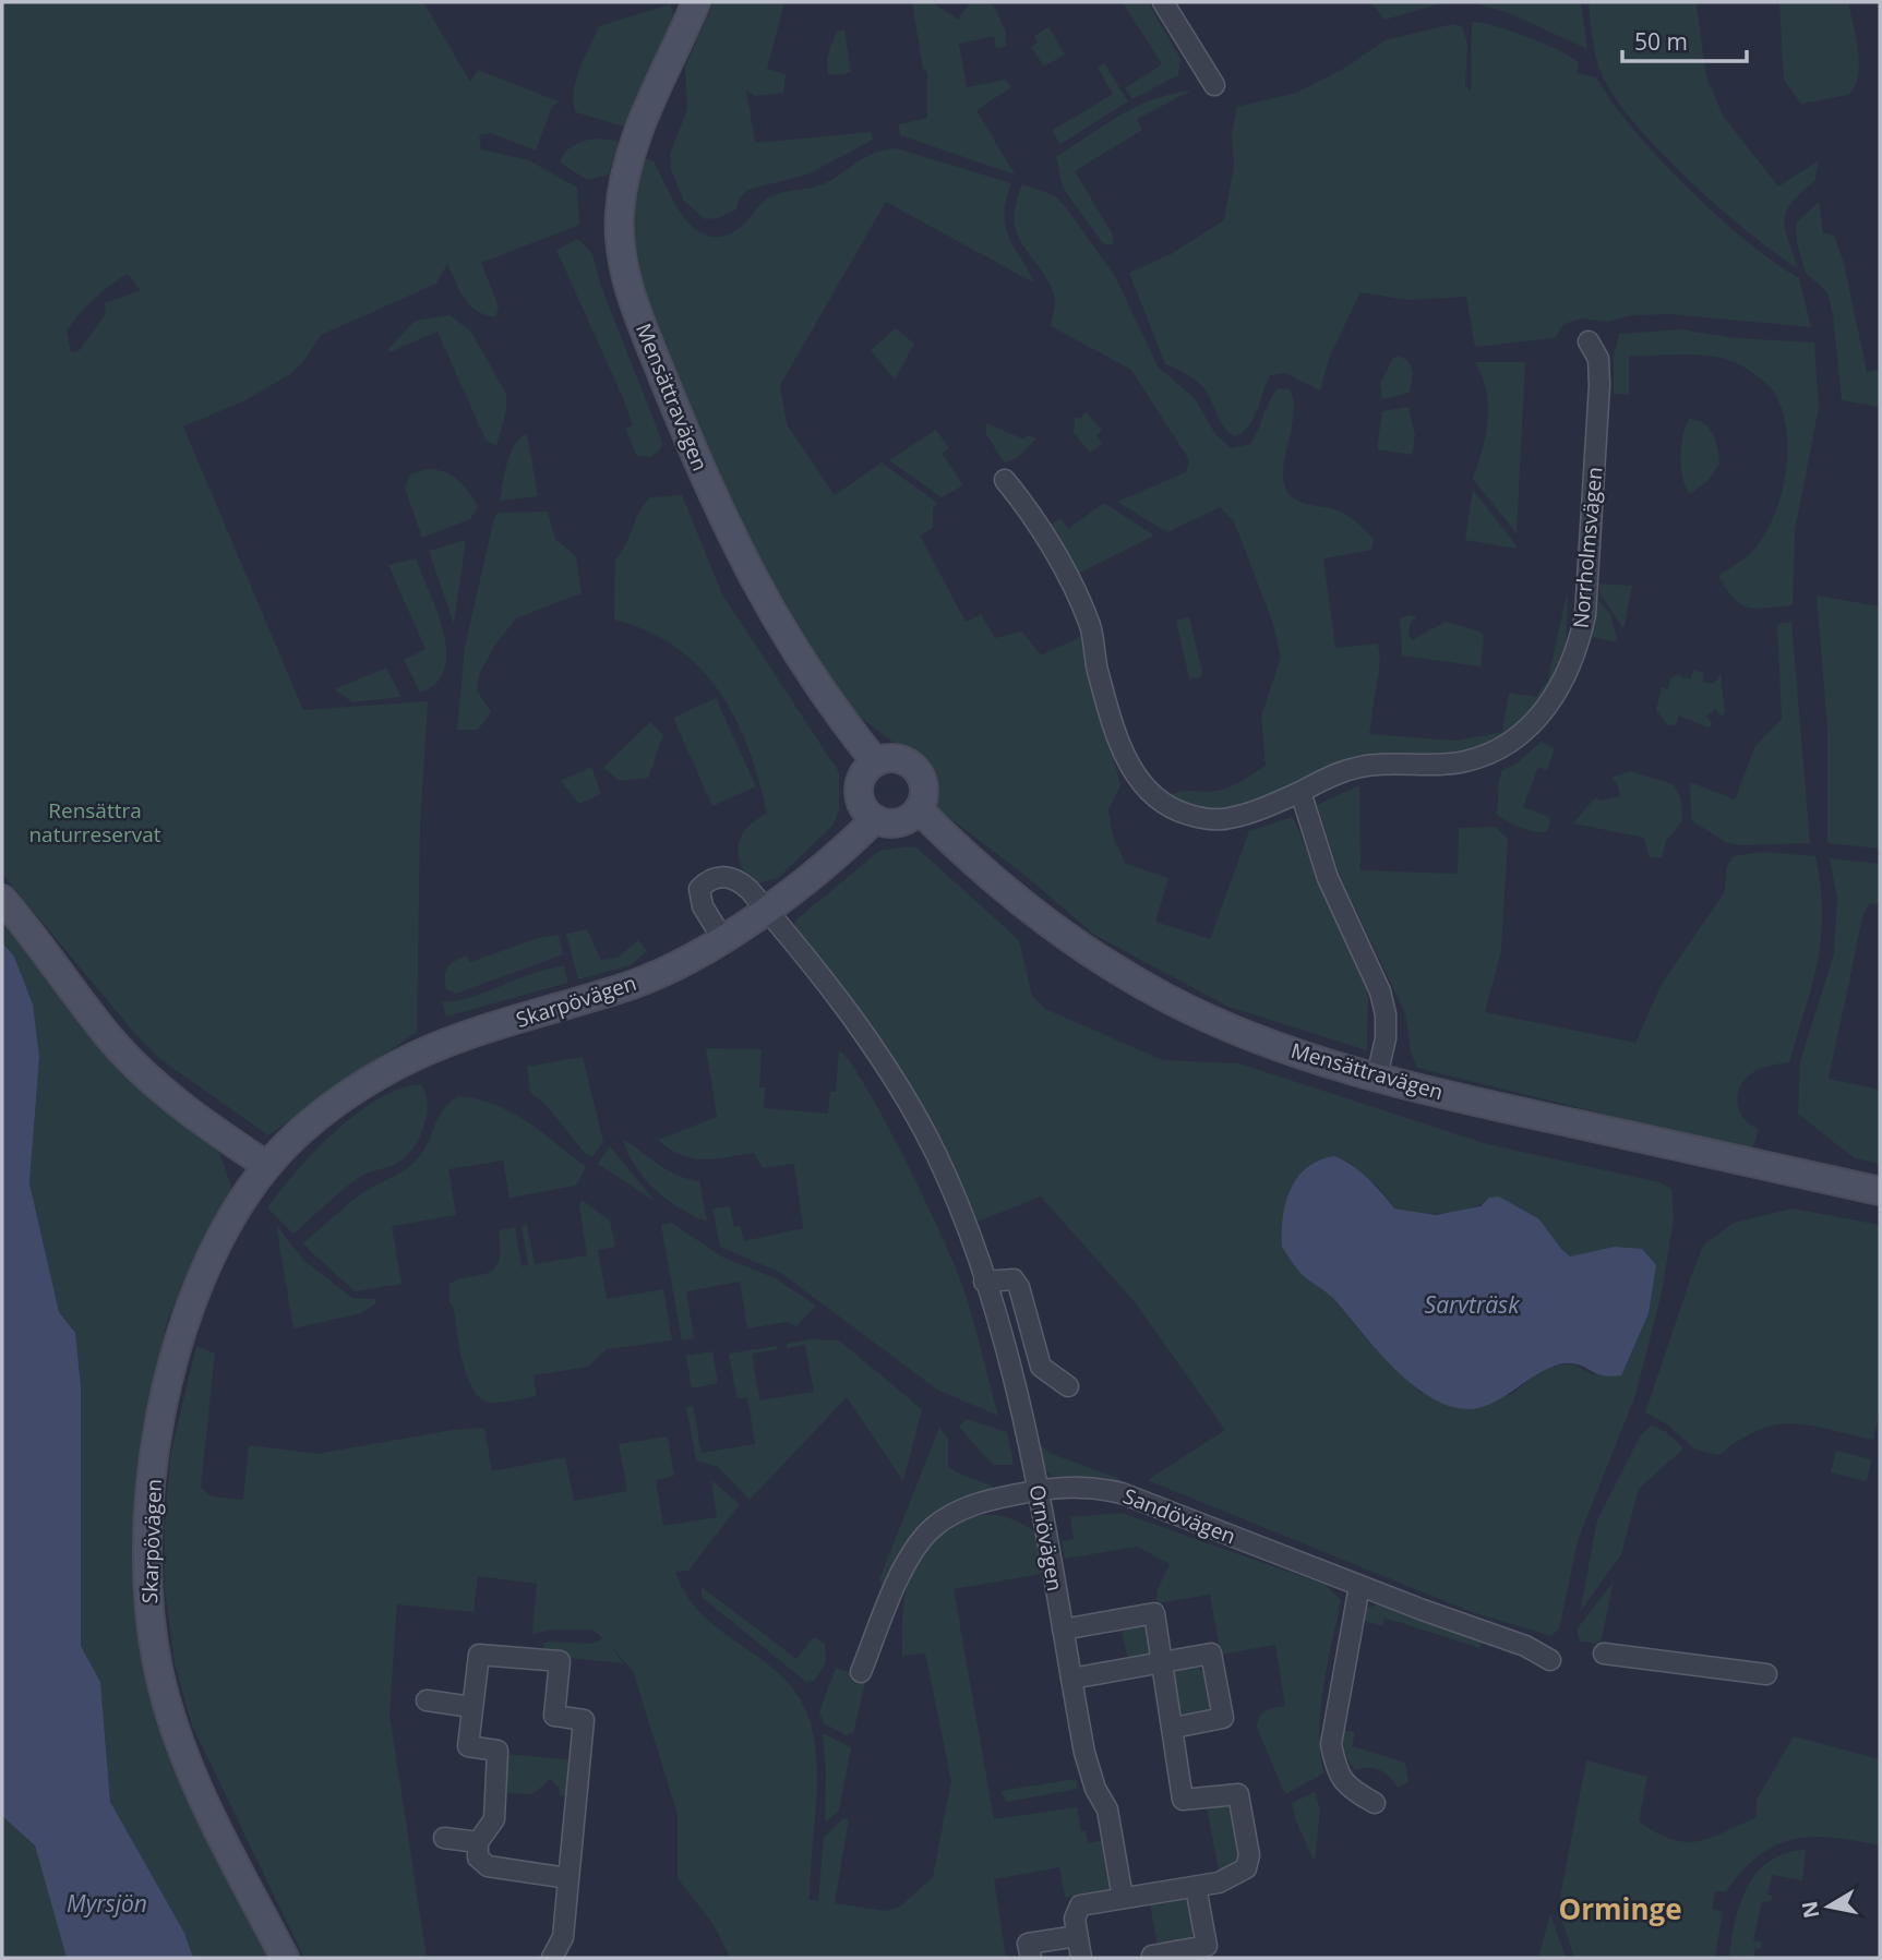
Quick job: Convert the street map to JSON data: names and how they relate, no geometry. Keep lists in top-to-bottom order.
{
  "streets": {
    "street": [
      "Mensättravägen",
      "Norrholmsvägen",
      "Skarpövägen",
      "Sandövägen",
      "Ornövägen"
    ]
  },
  "crossings": [
    ["Mensättravägen", "Skarpövägen"],
    ["Skarpövägen", "Ornövägen"],
    ["Sandövägen", "Ornövägen"]
  ],
  "districts": ["Orminge"],
  "water": ["Sarvträsk", "Myrsjön"],
  "parks": ["Rensättra naturreservat"],
  "scale_bar": "50 m",
  "north": "left"
}
